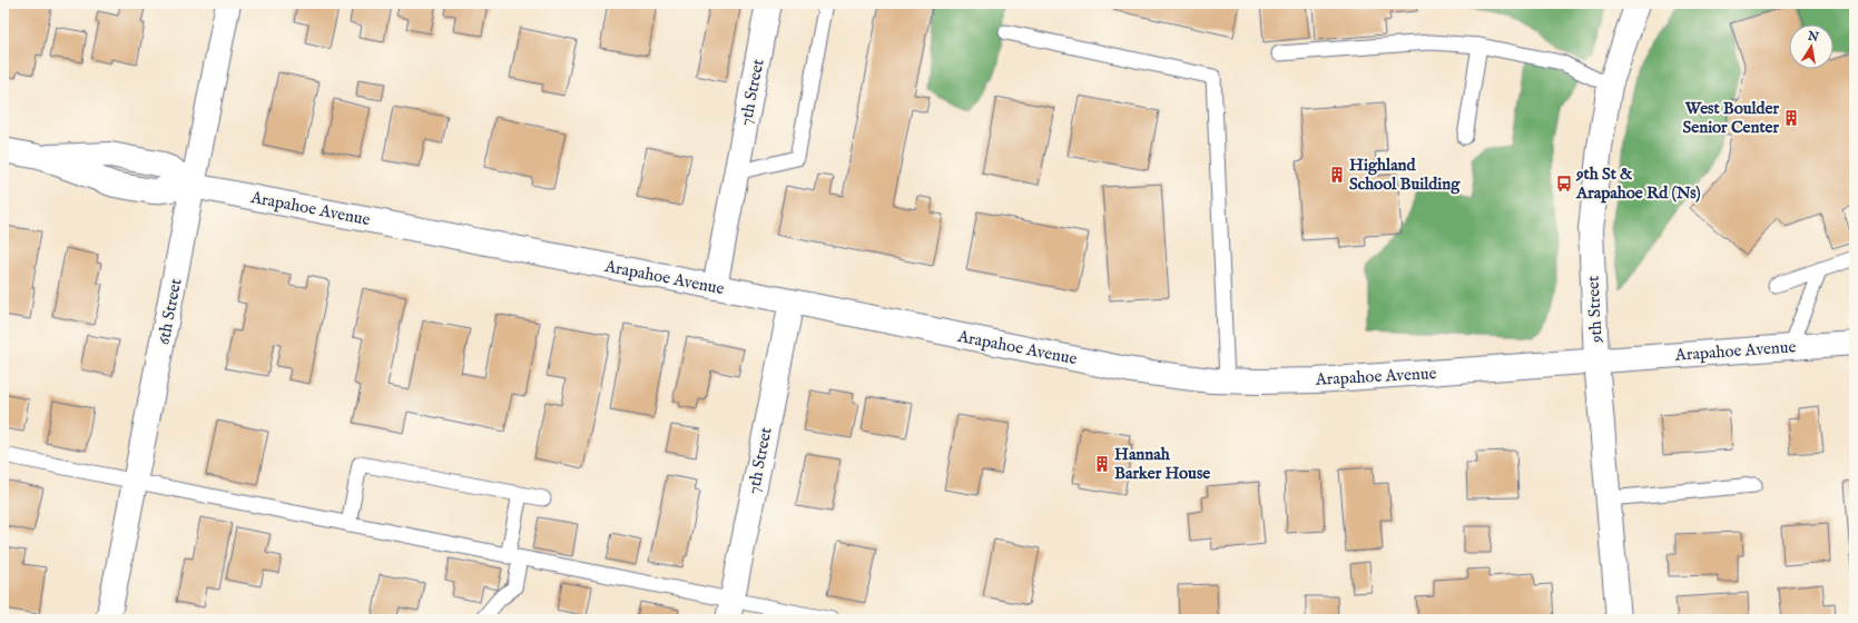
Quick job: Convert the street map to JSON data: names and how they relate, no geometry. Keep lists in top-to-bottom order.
{
  "streets": {
    "street": [
      "7th Street",
      "Arapahoe Avenue",
      "9th Street",
      "6th Street"
    ]
  },
  "crossings": [
    ["7th Street", "Arapahoe Avenue"],
    ["Arapahoe Avenue", "9th Street"],
    ["Arapahoe Avenue", "6th Street"]
  ],
  "places": {
    "building": ["West Boulder Senior Center", "Highland School Building", "Hannah Barker House"],
    "bus stop": ["9th St & Arapahoe Rd (Ns)"]
  },
  "north": "top"
}
